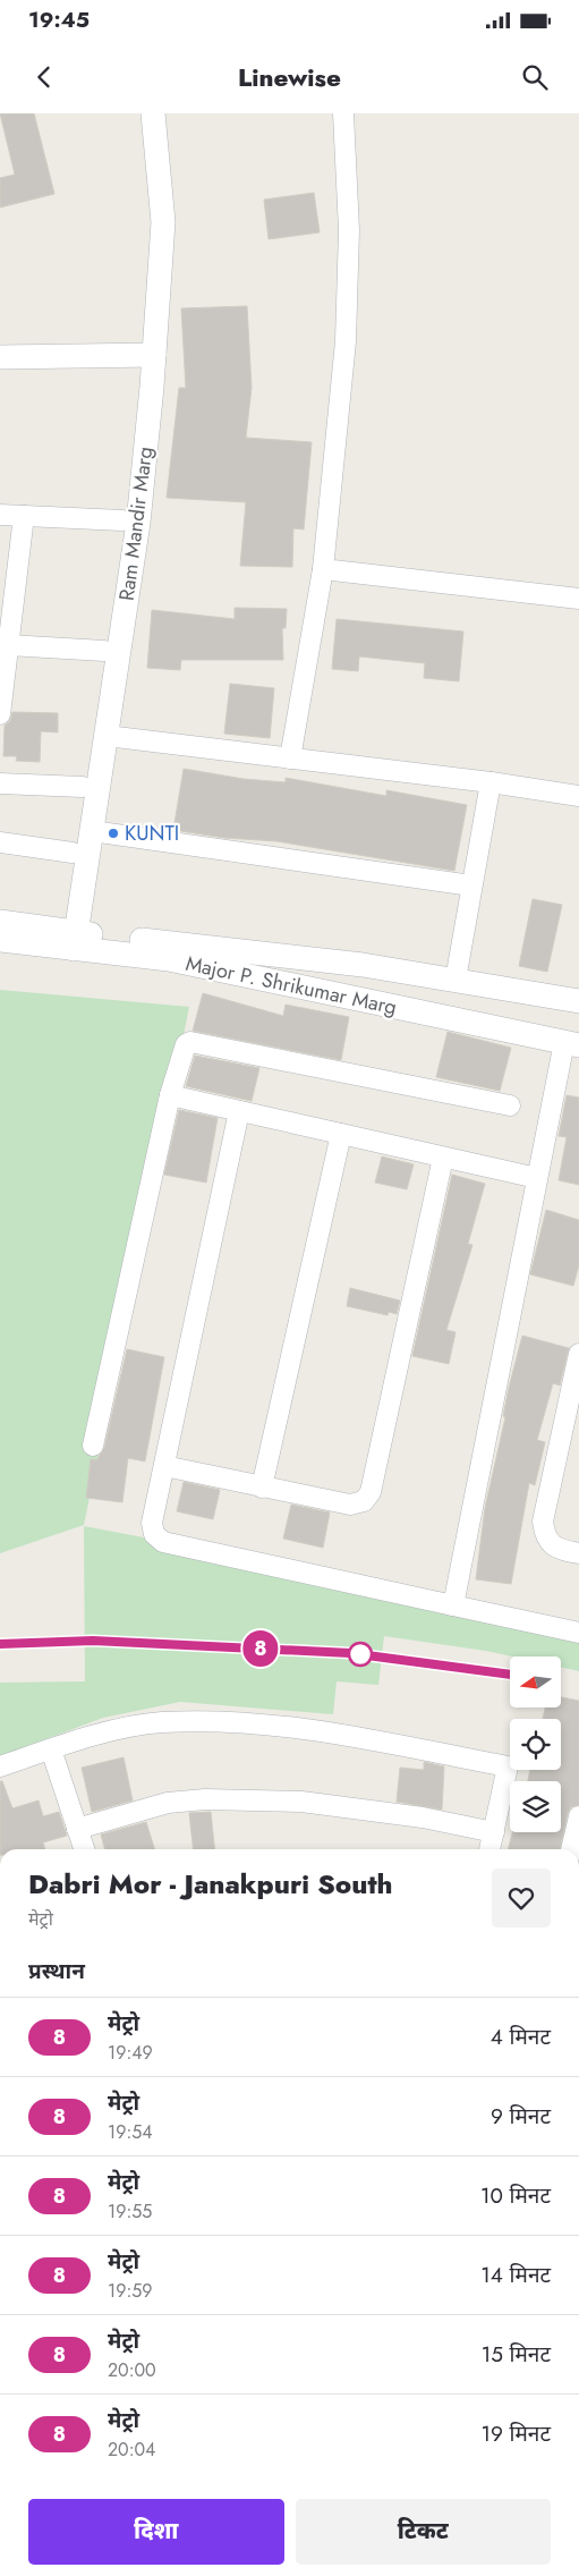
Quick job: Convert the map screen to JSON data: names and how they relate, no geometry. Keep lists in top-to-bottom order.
{
  "streets": {
    "street": ["Ram Mandir Marg", "Major P. Shrikumar Marg"]
  },
  "crossings": [
    ["Ram Mandir Marg", "Major P. Shrikumar Marg"]
  ],
  "places": ["KUNTI"],
  "lines": ["metro line 8"],
  "north": "left",
  "page": {
    "status": "19:45",
    "header": "Linewise",
    "on_map": "8",
    "heading": [
      ["Dabri Mor - Janakpuri South", "मेट्रो"],
      "प्रस्थान"
    ],
    "list": [
      {
        "mark": "8",
        "name": "मेट्रो",
        "note": "19:49",
        "value": "4 मिनट"
      },
      {
        "mark": "8",
        "name": "मेट्रो",
        "note": "19:54",
        "value": "9 मिनट"
      },
      {
        "mark": "8",
        "name": "मेट्रो",
        "note": "19:55",
        "value": "10 मिनट"
      },
      {
        "mark": "8",
        "name": "मेट्रो",
        "note": "19:59",
        "value": "14 मिनट"
      },
      {
        "mark": "8",
        "name": "मेट्रो",
        "note": "20:00",
        "value": "15 मिनट"
      },
      {
        "mark": "8",
        "name": "मेट्रो",
        "note": "20:04",
        "value": "19 मिनट"
      }
    ],
    "buttons": ["दिशा", "टिकट"]
  }
}
